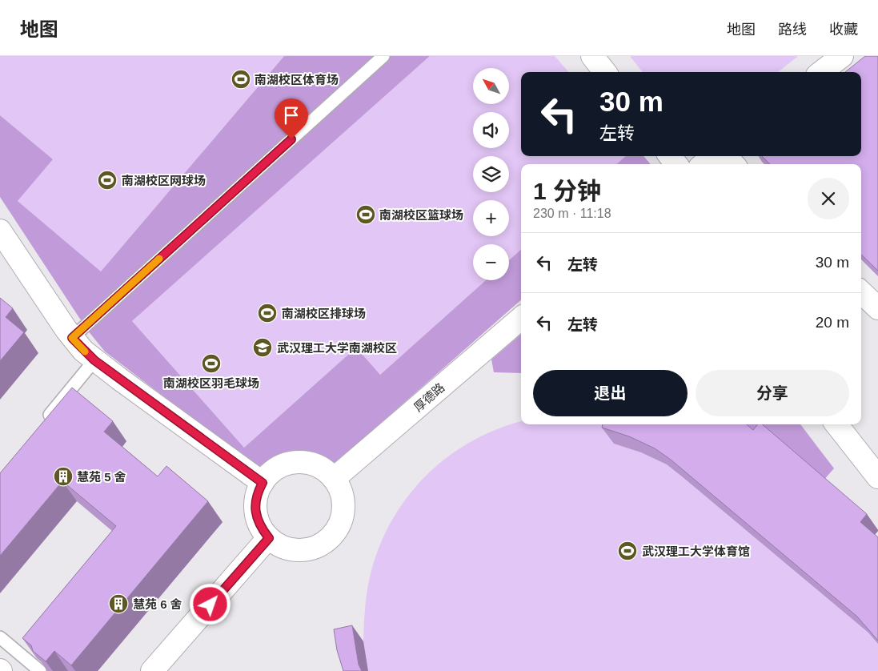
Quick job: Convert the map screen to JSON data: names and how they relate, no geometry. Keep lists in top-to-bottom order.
{
  "streets": {
    "street": ["厚德路"]
  },
  "places": {
    "sports": [
      "南湖校区体育场",
      "南湖校区网球场",
      "南湖校区篮球场",
      "南湖校区排球场",
      "南湖校区羽毛球场",
      "武汉理工大学体育馆"
    ],
    "school or university": ["武汉理工大学南湖校区"],
    "building": ["慧苑 5 舍", "慧苑 6 舍"]
  },
  "north": "top left",
  "page": {
    "header": "地图",
    "nav": ["地图", "路线", "收藏"],
    "map_buttons": ["+", "−"],
    "turn": ["30 m", "左转"],
    "heading": ["1 分钟", "230 m · 11:18"],
    "list": [
      {
        "name": "左转",
        "value": "30 m"
      },
      {
        "name": "左转",
        "value": "20 m"
      }
    ],
    "buttons": ["退出", "分享"]
  }
}
